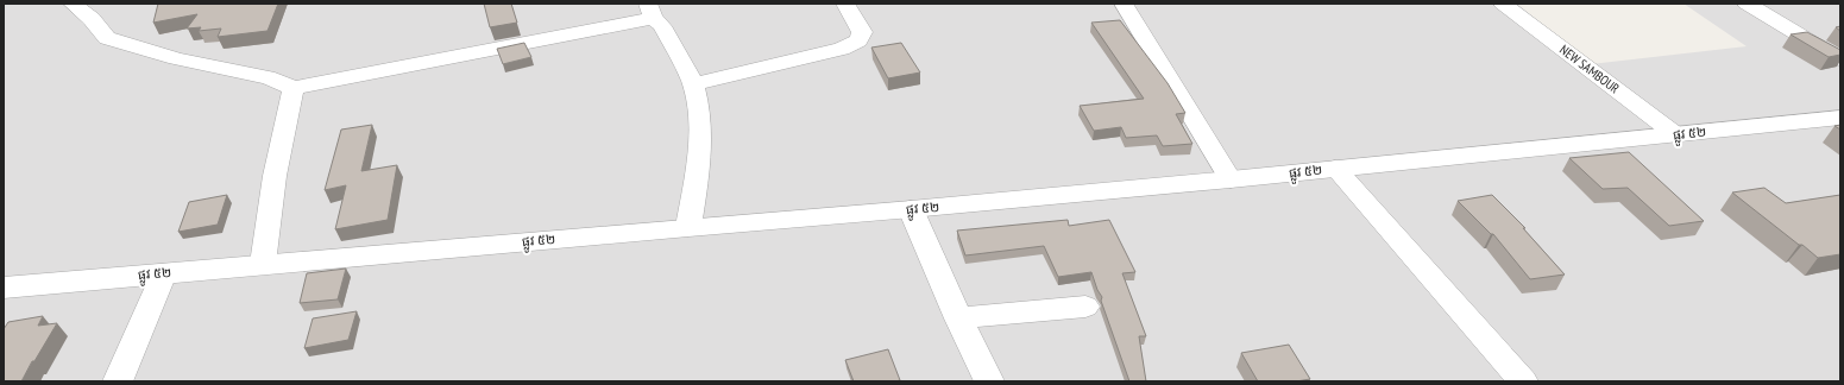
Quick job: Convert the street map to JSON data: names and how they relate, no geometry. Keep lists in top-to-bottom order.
{
  "streets": {
    "street": ["NEW SAMBOUR", "ផ្លូវ ៥២"]
  },
  "crossings": [
    ["NEW SAMBOUR", "ផ្លូវ ៥២"]
  ]
}
